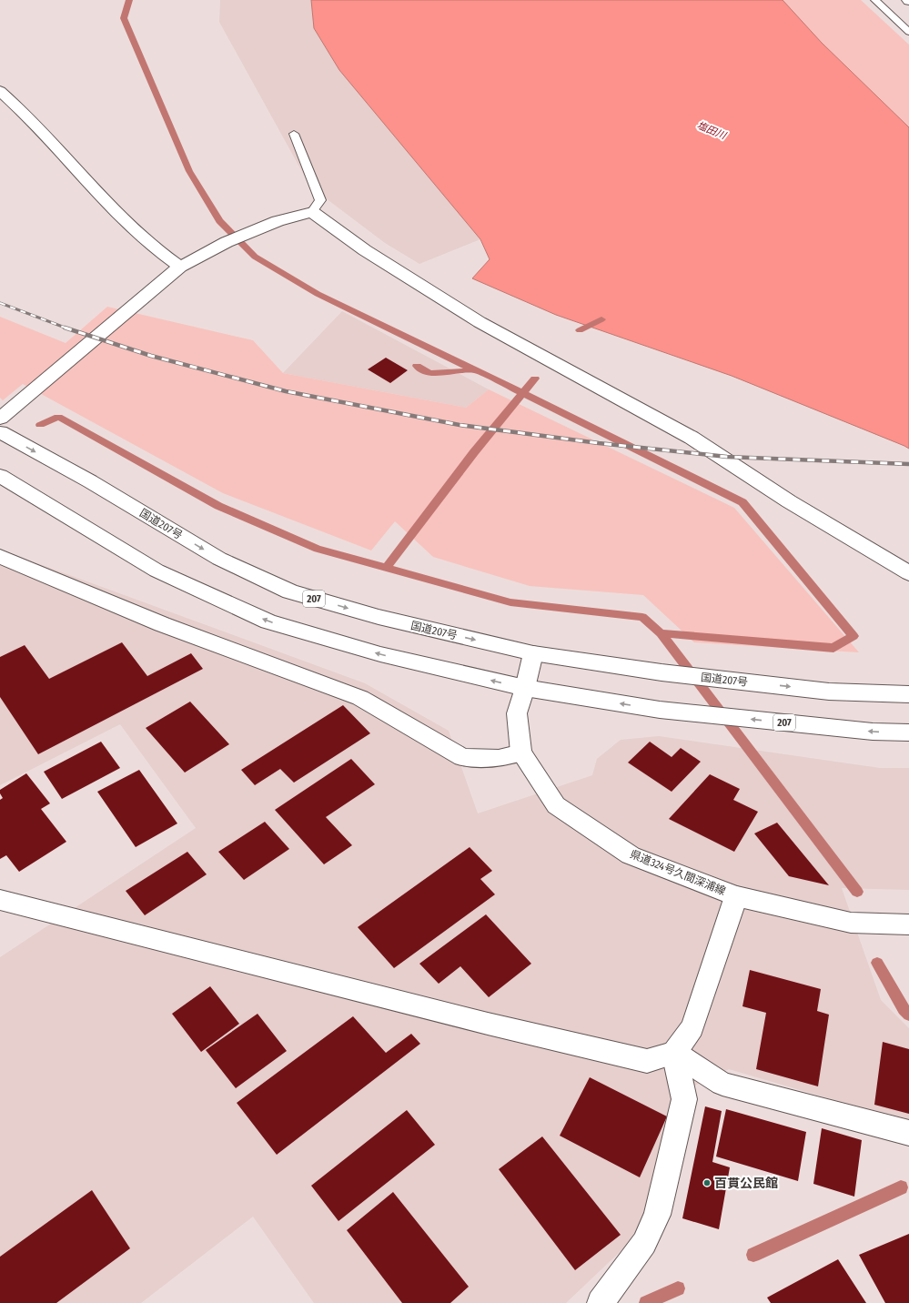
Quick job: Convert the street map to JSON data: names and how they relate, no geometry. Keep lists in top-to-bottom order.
{
  "streets": {
    "main road": ["国道207号", "207", "県道324号久間深浦線"]
  },
  "crossings": [
    ["国道207号", "県道324号久間深浦線"],
    ["207", "県道324号久間深浦線"]
  ],
  "water": ["塩田川"],
  "places": ["百貫公民館"]
}
